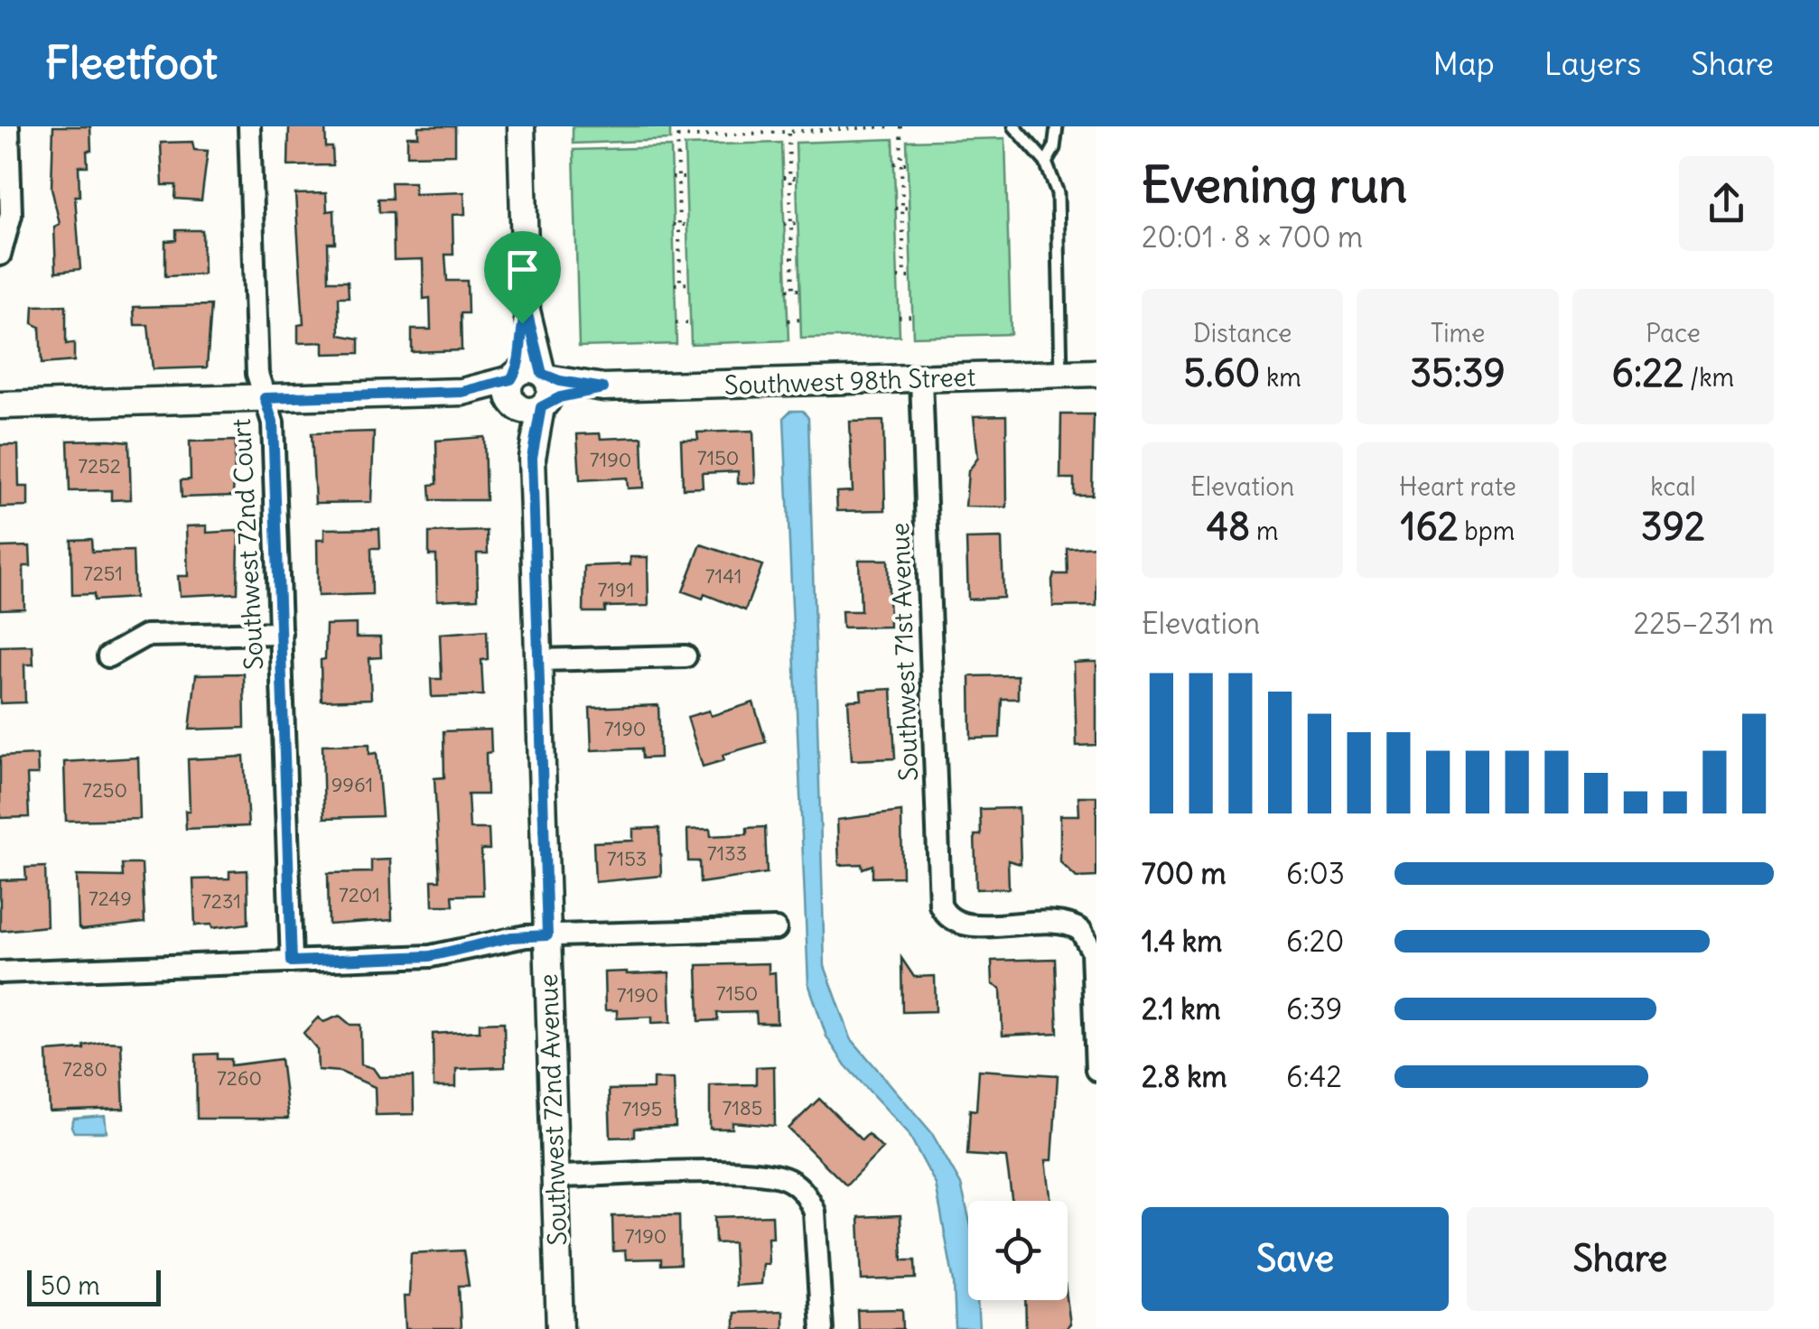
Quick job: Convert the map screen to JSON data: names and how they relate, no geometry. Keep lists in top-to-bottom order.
{
  "streets": {
    "street": [
      "Southwest 98th Street",
      "Southwest 72nd Court",
      "Southwest 71st Avenue",
      "Southwest 72nd Avenue"
    ]
  },
  "crossings": [
    ["Southwest 98th Street", "Southwest 72nd Court"],
    ["Southwest 98th Street", "Southwest 71st Avenue"],
    ["Southwest 98th Street", "Southwest 72nd Avenue"]
  ],
  "house_numbers": [
    "7150",
    "7190",
    "7252",
    "7251",
    "7141",
    "7191",
    "7190",
    "9961",
    "7250",
    "7133",
    "7153",
    "7201",
    "7249",
    "7231",
    "7150",
    "7190",
    "7280",
    "7260",
    "7185",
    "7195",
    "7190"
  ],
  "scale_bar": "50 m",
  "page": {
    "header": "Fleetfoot",
    "nav": ["Map", "Layers", "Share"],
    "heading": ["Evening run", "20:01 · 8 × 700 m"],
    "stats": [
      ["Distance", "5.60 km"],
      ["Time", "35:39"],
      ["Pace", "6:22 /km"],
      ["Elevation", "48 m"],
      ["Heart rate", "162 bpm"],
      ["kcal", "392"]
    ],
    "chart": ["Elevation", "225–231 m"],
    "list": [
      {
        "name": "700 m",
        "note": "6:03"
      },
      {
        "name": "1.4 km",
        "note": "6:20"
      },
      {
        "name": "2.1 km",
        "note": "6:39"
      },
      {
        "name": "2.8 km",
        "note": "6:42"
      }
    ],
    "buttons": ["Save", "Share"],
    "scale": "50 m"
  }
}
